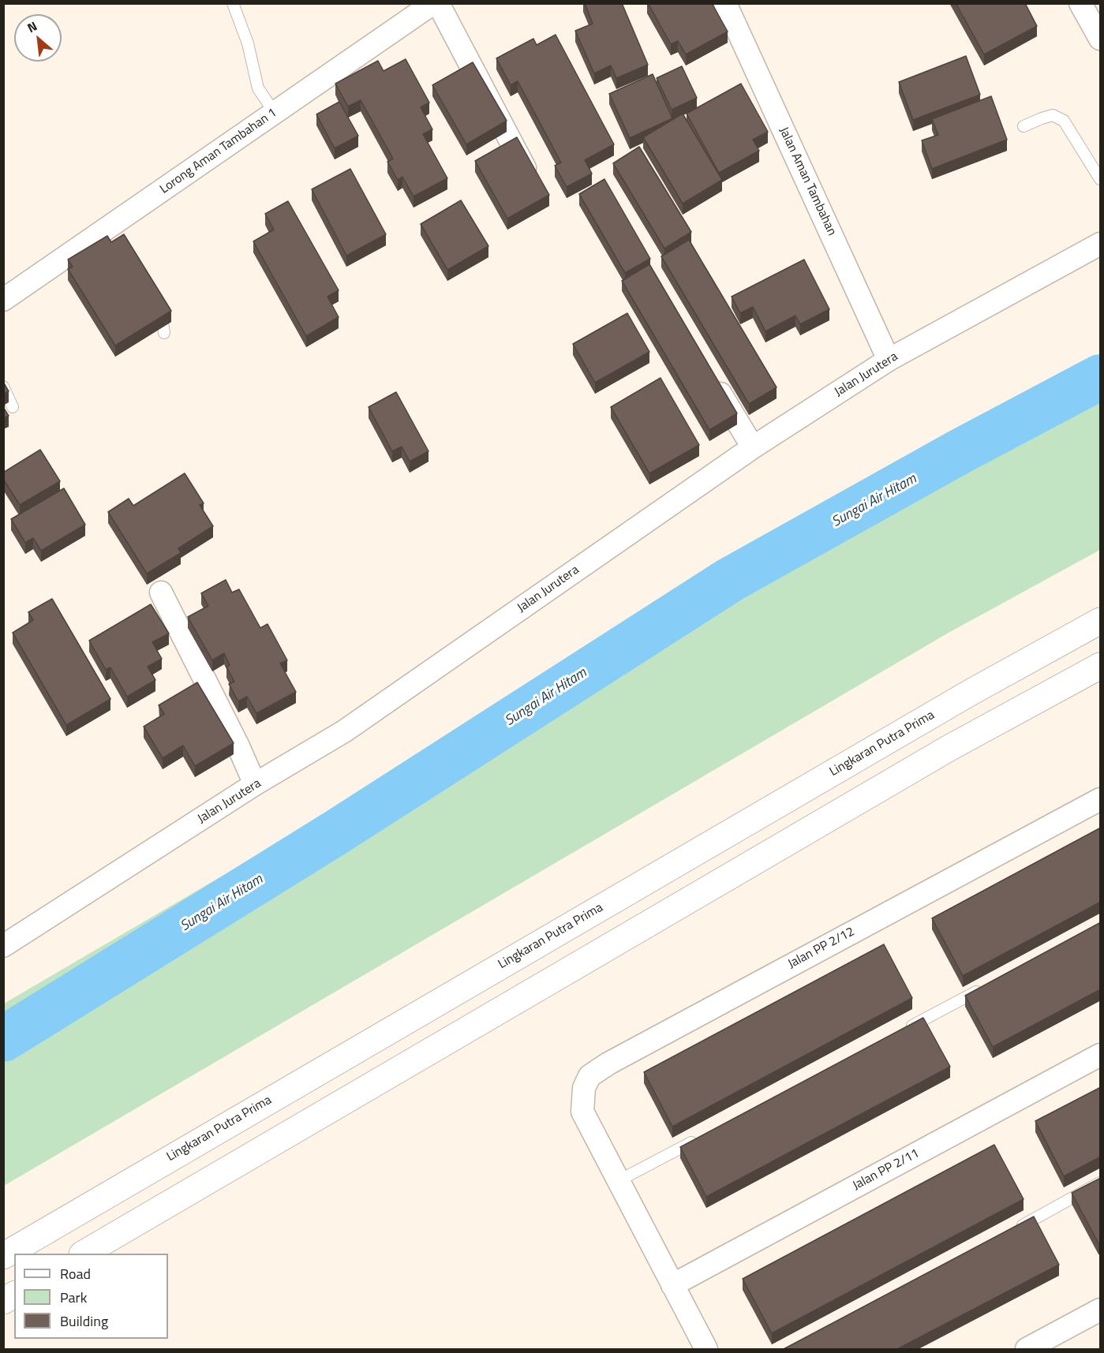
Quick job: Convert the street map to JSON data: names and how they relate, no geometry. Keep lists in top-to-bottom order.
{
  "streets": {
    "main road": ["Lingkaran Putra Prima"],
    "street": [
      "Lorong Aman Tambahan 1",
      "Jalan Aman Tambahan",
      "Jalan Jurutera",
      "Jalan PP 2/12",
      "Jalan PP 2/11"
    ]
  },
  "crossings": [
    ["Jalan Aman Tambahan", "Jalan Jurutera"],
    ["Jalan PP 2/12", "Jalan PP 2/11"]
  ],
  "water": ["Sungai Air Hitam"],
  "legend": ["Road", "Park", "Building"],
  "north": "top left"
}
